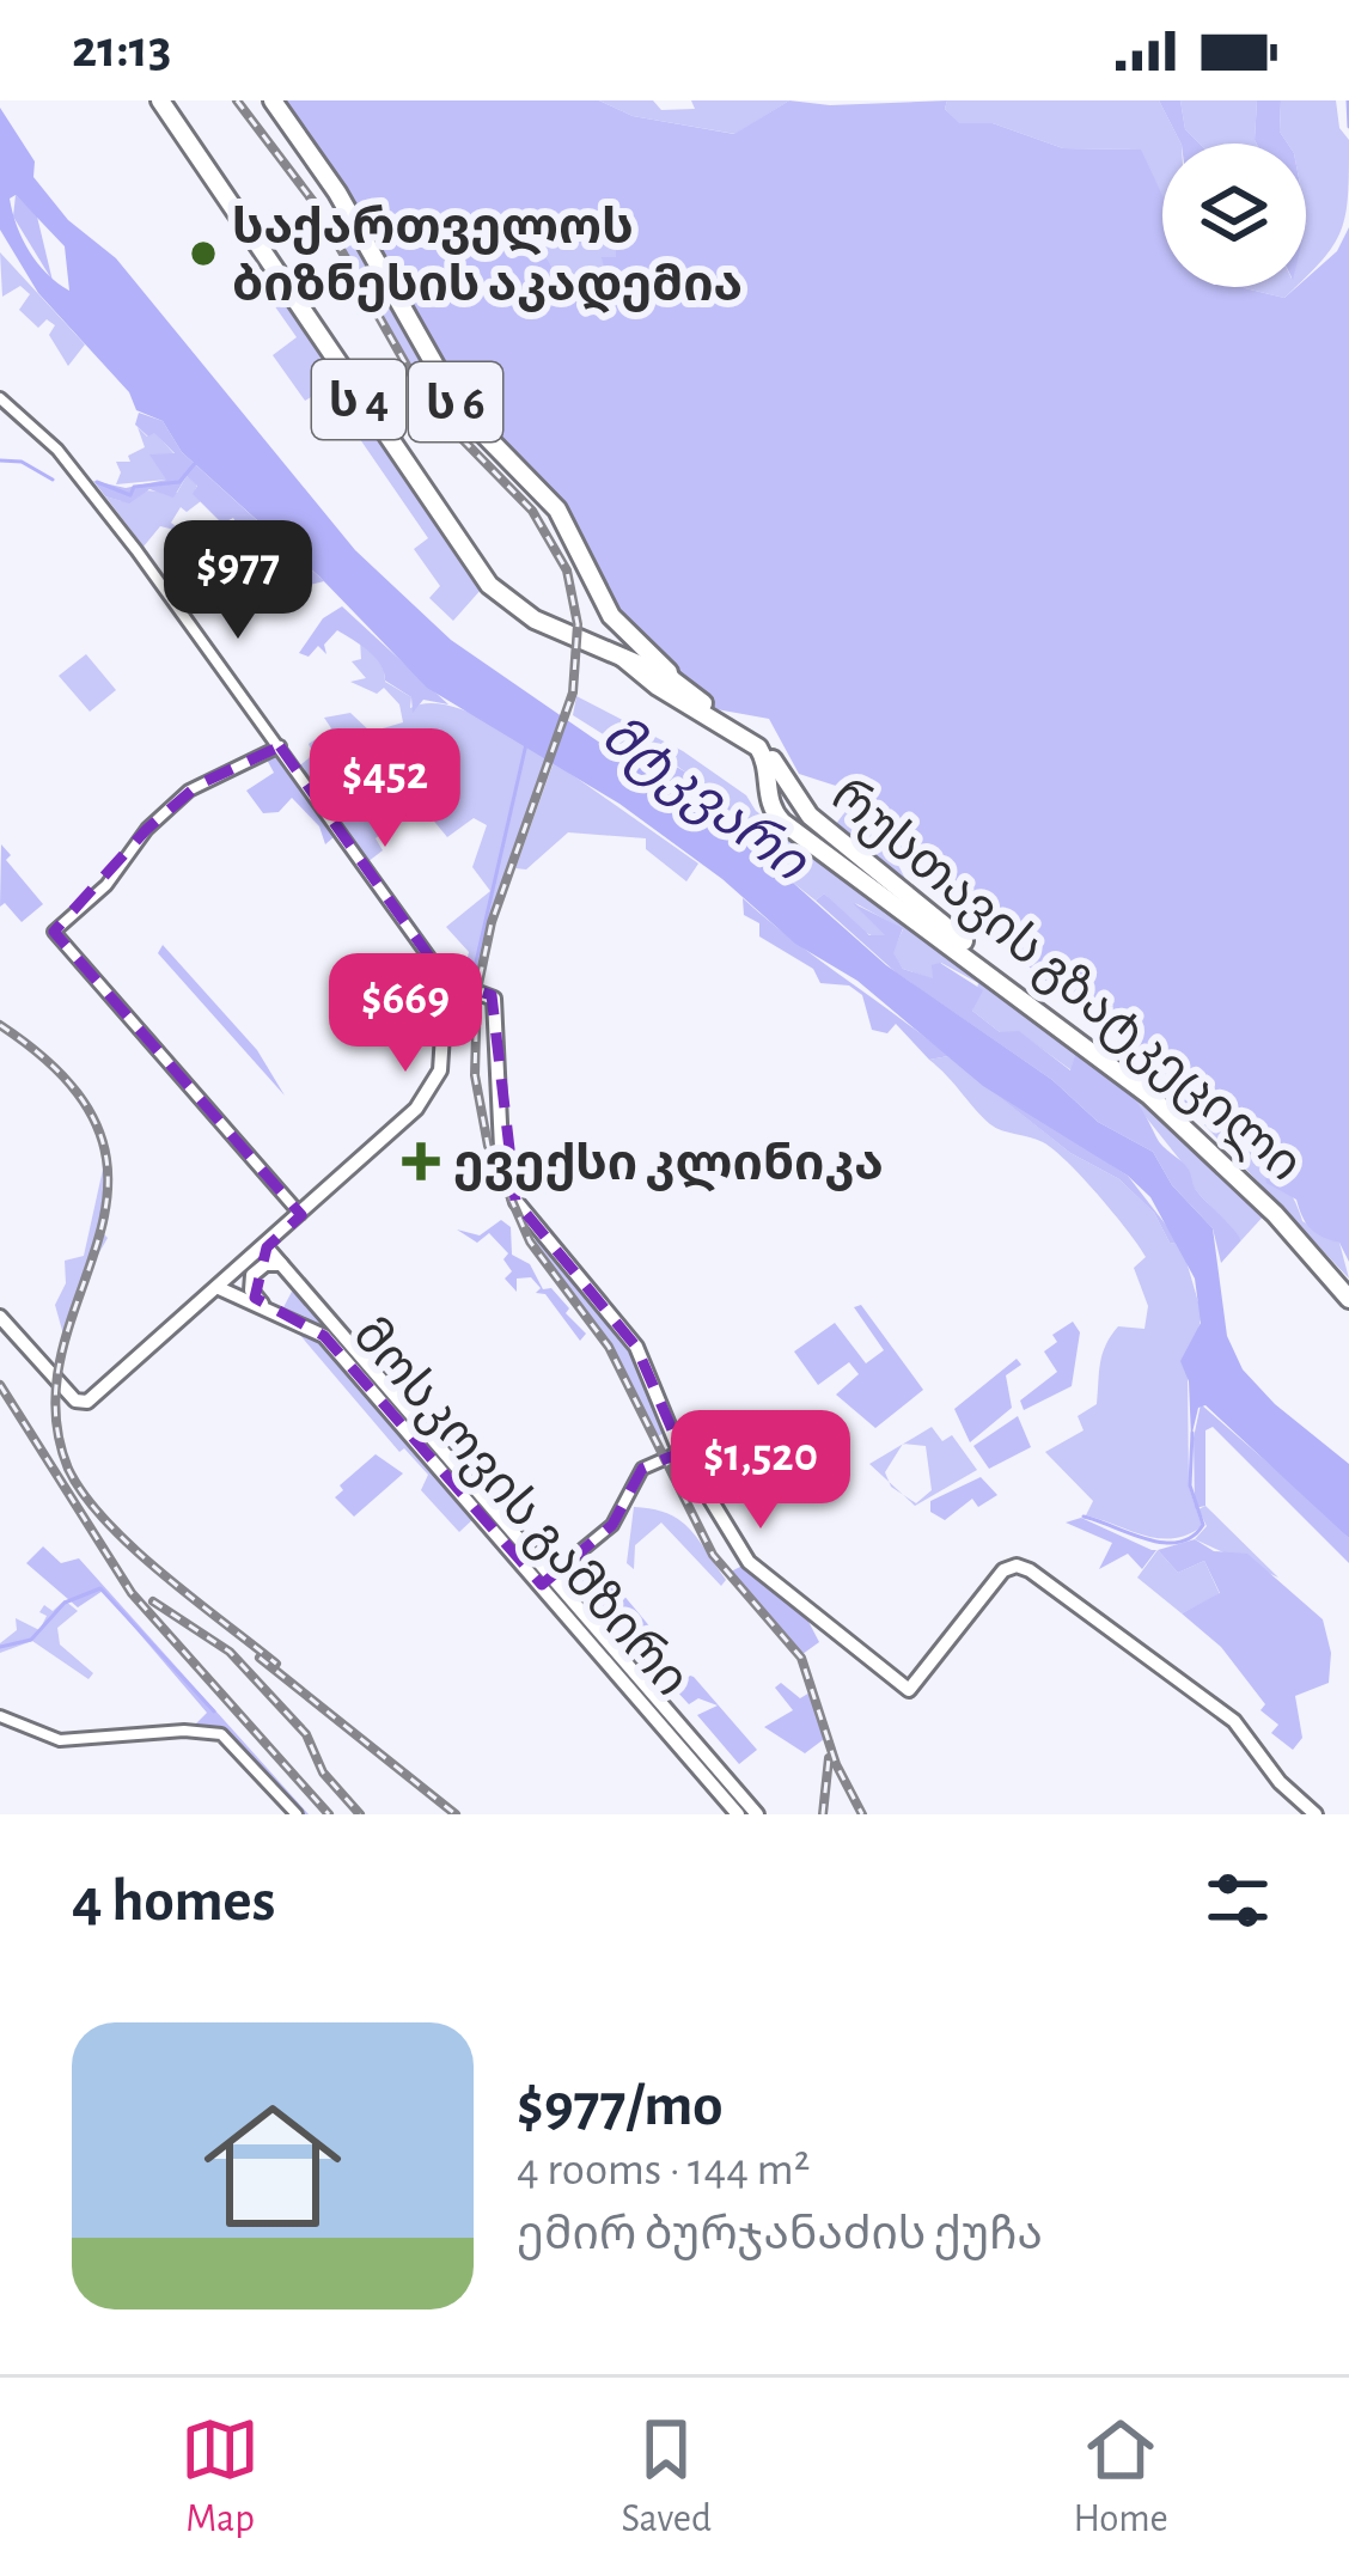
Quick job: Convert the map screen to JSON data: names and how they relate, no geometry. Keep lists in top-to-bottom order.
{
  "streets": {
    "highway": ["ს 4", "ს 6", "რუსთავის გზატკეცილი"],
    "main road": ["მოსკოვის გამზირი"]
  },
  "crossings": [
    ["ს 6", "რუსთავის გზატკეცილი"]
  ],
  "water": ["მტკვარი"],
  "places": {
    "other": ["საქართველოს ბიზნესის აკადემია"],
    "health": ["ევექსი კლინიკა"]
  },
  "page": {
    "status": "21:13",
    "price": [
      "$977",
      "$452",
      "$669",
      "$1,520"
    ],
    "heading": "4 homes",
    "list": [
      {
        "name": "$977/mo",
        "note": "4 rooms · 144 m² · ემირ ბურჯანაძის ქუჩა"
      }
    ],
    "tabs": ["Map", "Saved", "Home"]
  }
}
